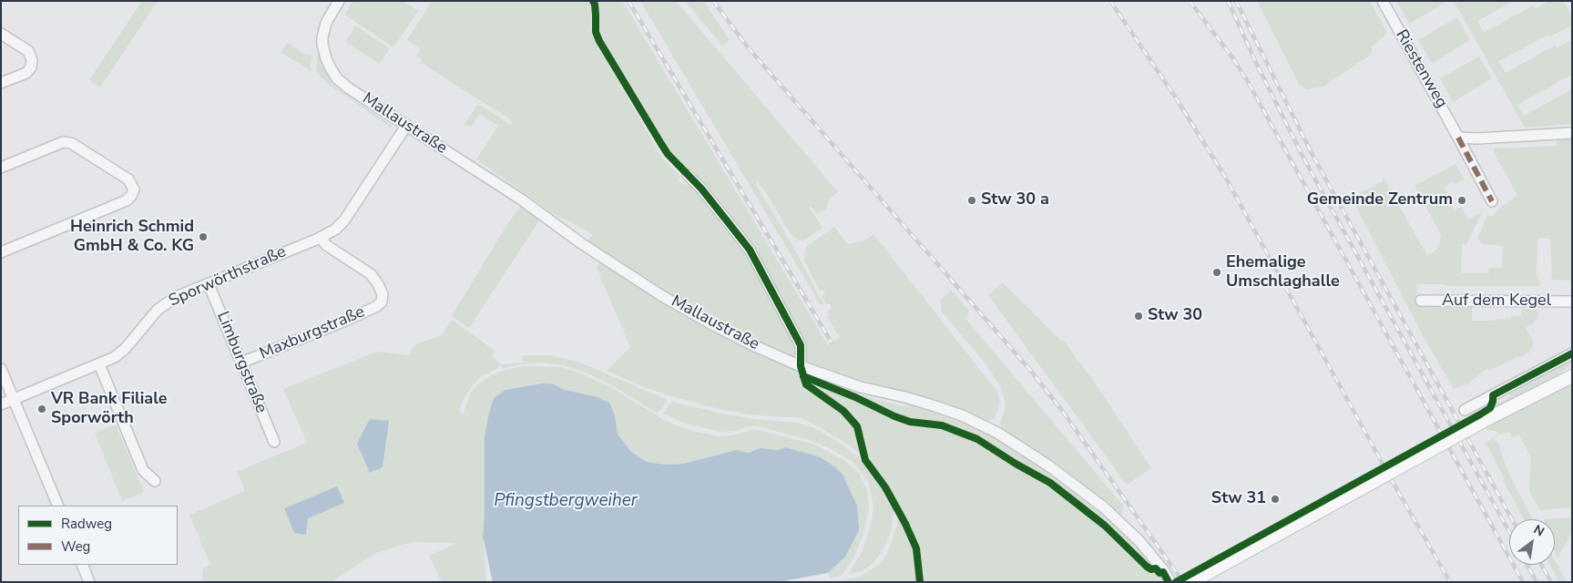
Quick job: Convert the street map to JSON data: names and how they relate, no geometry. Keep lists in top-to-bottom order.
{
  "streets": {
    "street": [
      "Riestenweg",
      "Mallaustraße",
      "Sporwörthstraße",
      "Auf dem Kegel",
      "Maxburgstraße",
      "Limburgstraße"
    ]
  },
  "crossings": [
    ["Mallaustraße", "Sporwörthstraße"],
    ["Sporwörthstraße", "Maxburgstraße"],
    ["Sporwörthstraße", "Limburgstraße"],
    ["Maxburgstraße", "Limburgstraße"]
  ],
  "water": ["Pfingstbergweiher"],
  "places": [
    "Stw 30 a",
    "Gemeinde Zentrum",
    "Heinrich Schmid GmbH & Co. KG",
    "Ehemalige Umschlaghalle",
    "Stw 30",
    "VR Bank Filiale Sporwörth",
    "Stw 31"
  ],
  "legend": ["Radweg", "Weg"],
  "north": "top right"
}
